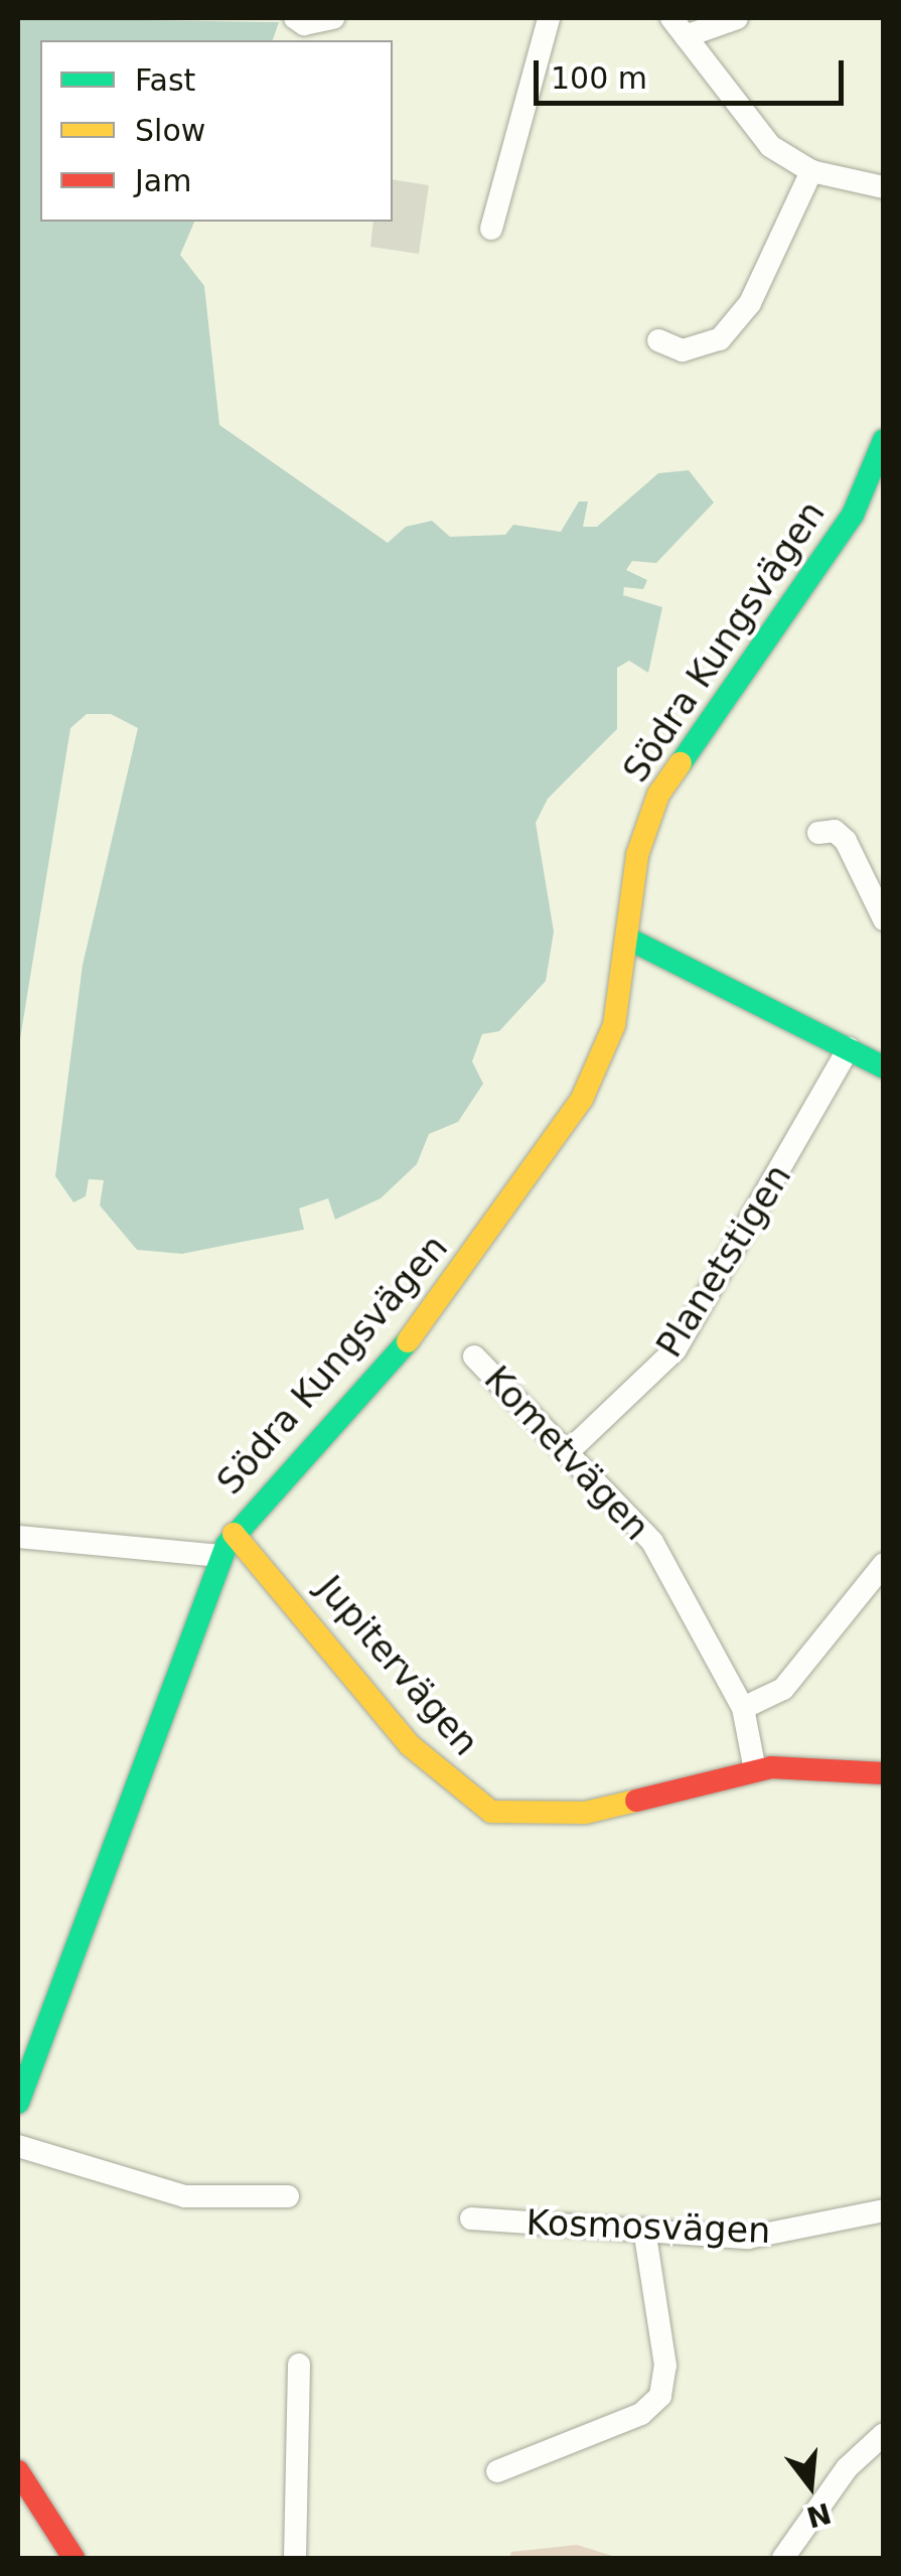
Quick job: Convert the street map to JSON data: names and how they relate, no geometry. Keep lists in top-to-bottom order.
{
  "streets": {
    "street": [
      "Södra Kungsvägen",
      "Planetstigen",
      "Kometvägen",
      "Jupitervägen",
      "Kosmosvägen"
    ]
  },
  "crossings": [
    ["Södra Kungsvägen", "Jupitervägen"],
    ["Planetstigen", "Kometvägen"],
    ["Kometvägen", "Jupitervägen"]
  ],
  "legend": ["Fast", "Slow", "Jam"],
  "scale_bar": "100 m",
  "north": "bottom"
}
